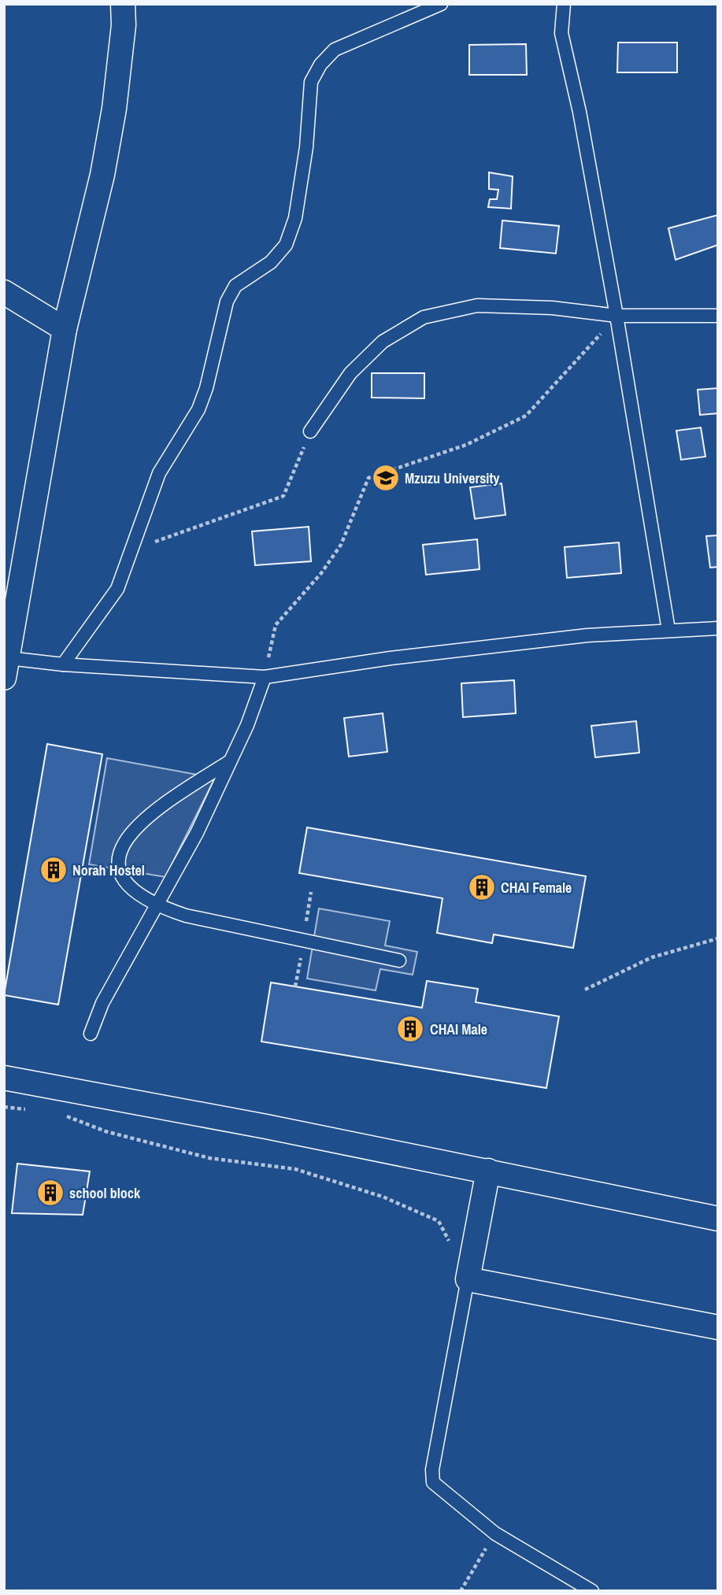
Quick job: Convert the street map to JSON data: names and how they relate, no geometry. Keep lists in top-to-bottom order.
{
  "places": {
    "school or university": ["Mzuzu University"],
    "building": [
      "Norah Hostel",
      "CHAI Female",
      "CHAI Male",
      "school block"
    ]
  }
}
